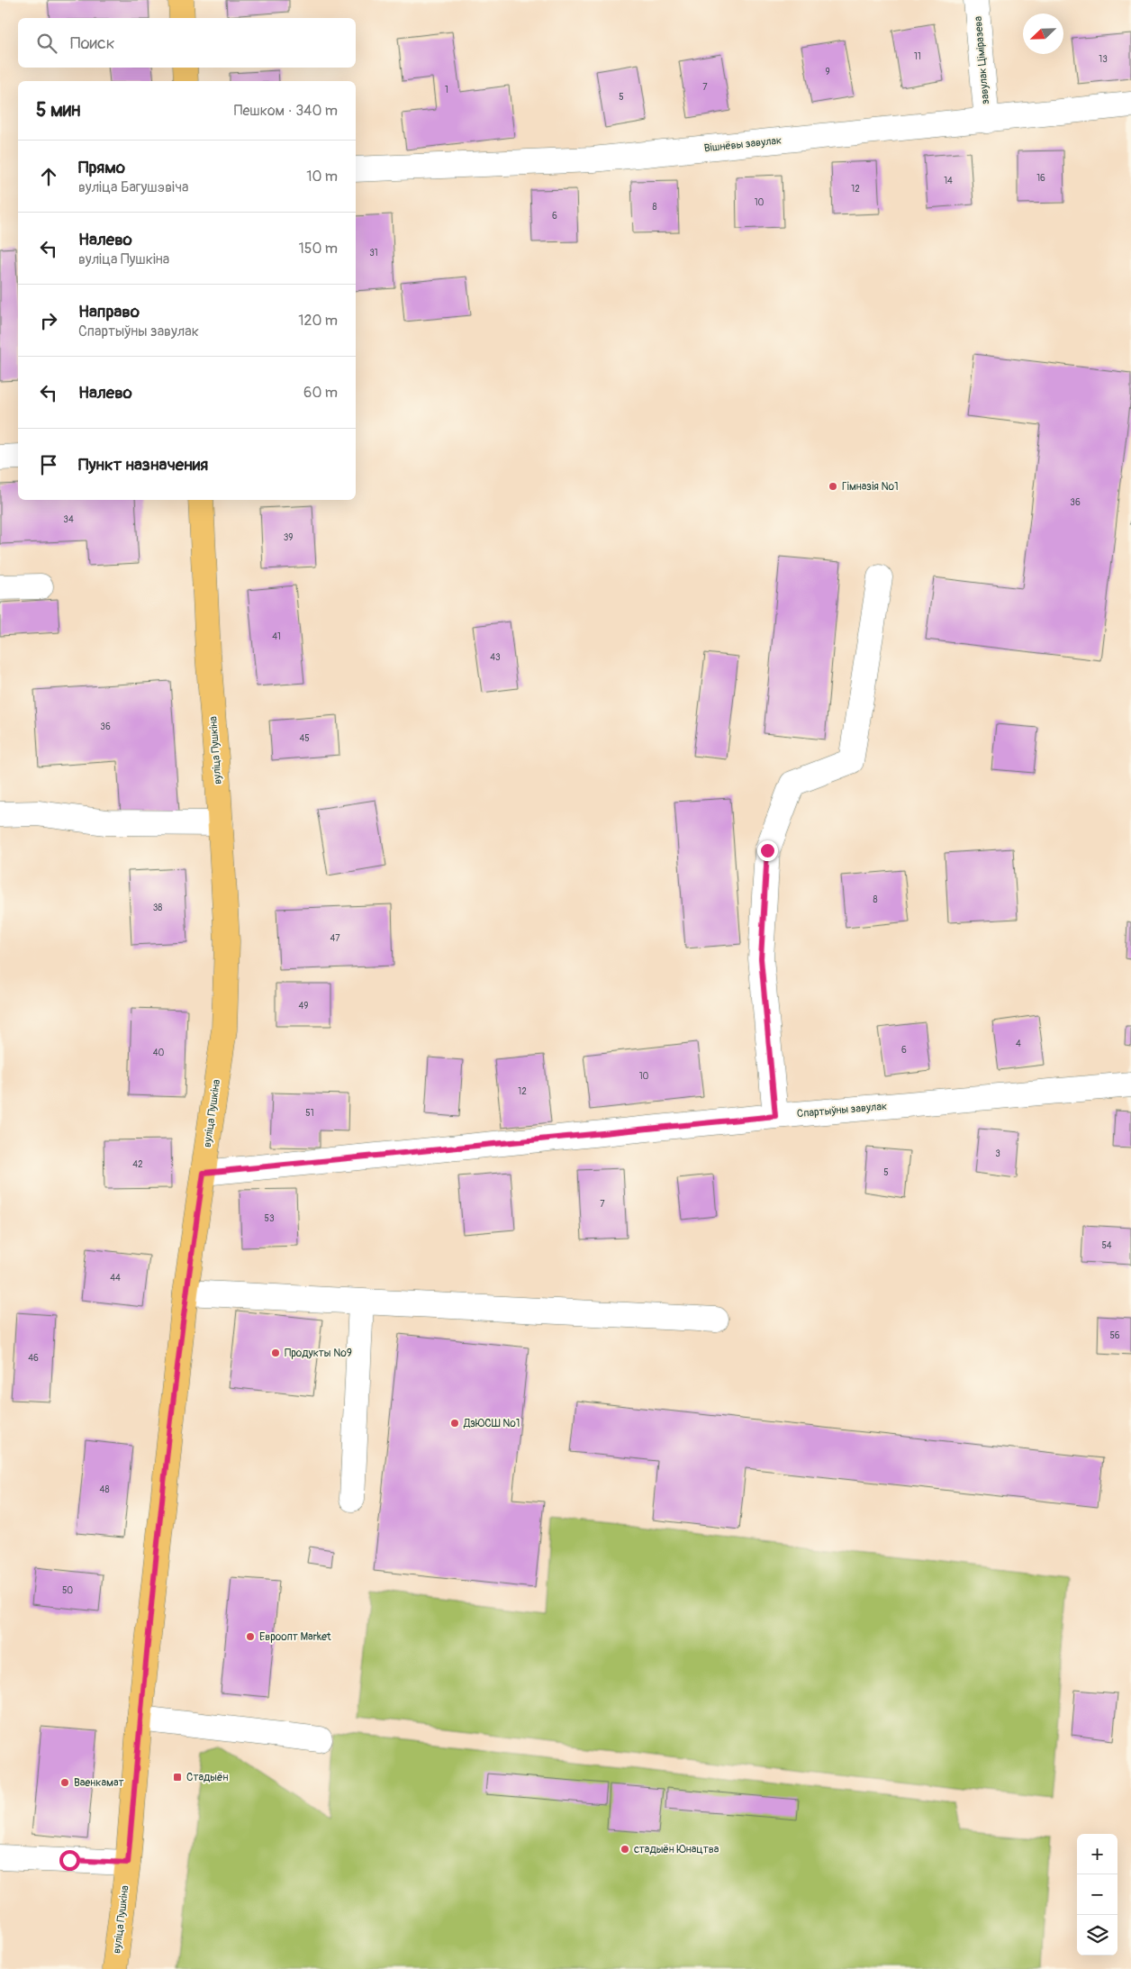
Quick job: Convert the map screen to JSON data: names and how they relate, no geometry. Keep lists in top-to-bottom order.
{
  "streets": {
    "main road": ["вуліца Пушкіна"],
    "street": ["завулак Ціміразева", "Вішнёвы завулак", "Спартыўны завулак"]
  },
  "crossings": [
    ["завулак Ціміразева", "Вішнёвы завулак"],
    ["вуліца Пушкіна", "Спартыўны завулак"]
  ],
  "places": {
    "other": [
      "Гімназія №1",
      "Продукты №9",
      "ДзЮСШ №1",
      "Евроопт Market",
      "Ваенкамат",
      "стадыён Юнацтва"
    ],
    "transit": ["Стадыён"]
  },
  "house_numbers": [
    "11",
    "13",
    "9",
    "7",
    "1",
    "5",
    "16",
    "14",
    "12",
    "10",
    "8",
    "6",
    "31",
    "36",
    "34",
    "39",
    "41",
    "43",
    "36",
    "45",
    "8",
    "38",
    "47",
    "49",
    "4",
    "6",
    "40",
    "10",
    "12",
    "51",
    "3",
    "42",
    "5",
    "7",
    "53",
    "54",
    "44",
    "56",
    "46",
    "48",
    "50"
  ],
  "north": "bottom left",
  "page": {
    "search": "Поиск",
    "heading": ["5 мин", "Пешком · 340 m"],
    "list": [
      ["Прямо", "вуліца Багушэвіча", "10 m"],
      ["Налево", "вуліца Пушкіна", "150 m"],
      ["Направо", "Спартыўны завулак", "120 m"],
      ["Налево", "60 m"],
      "Пункт назначения"
    ],
    "map_buttons": ["+", "−"]
  }
}
